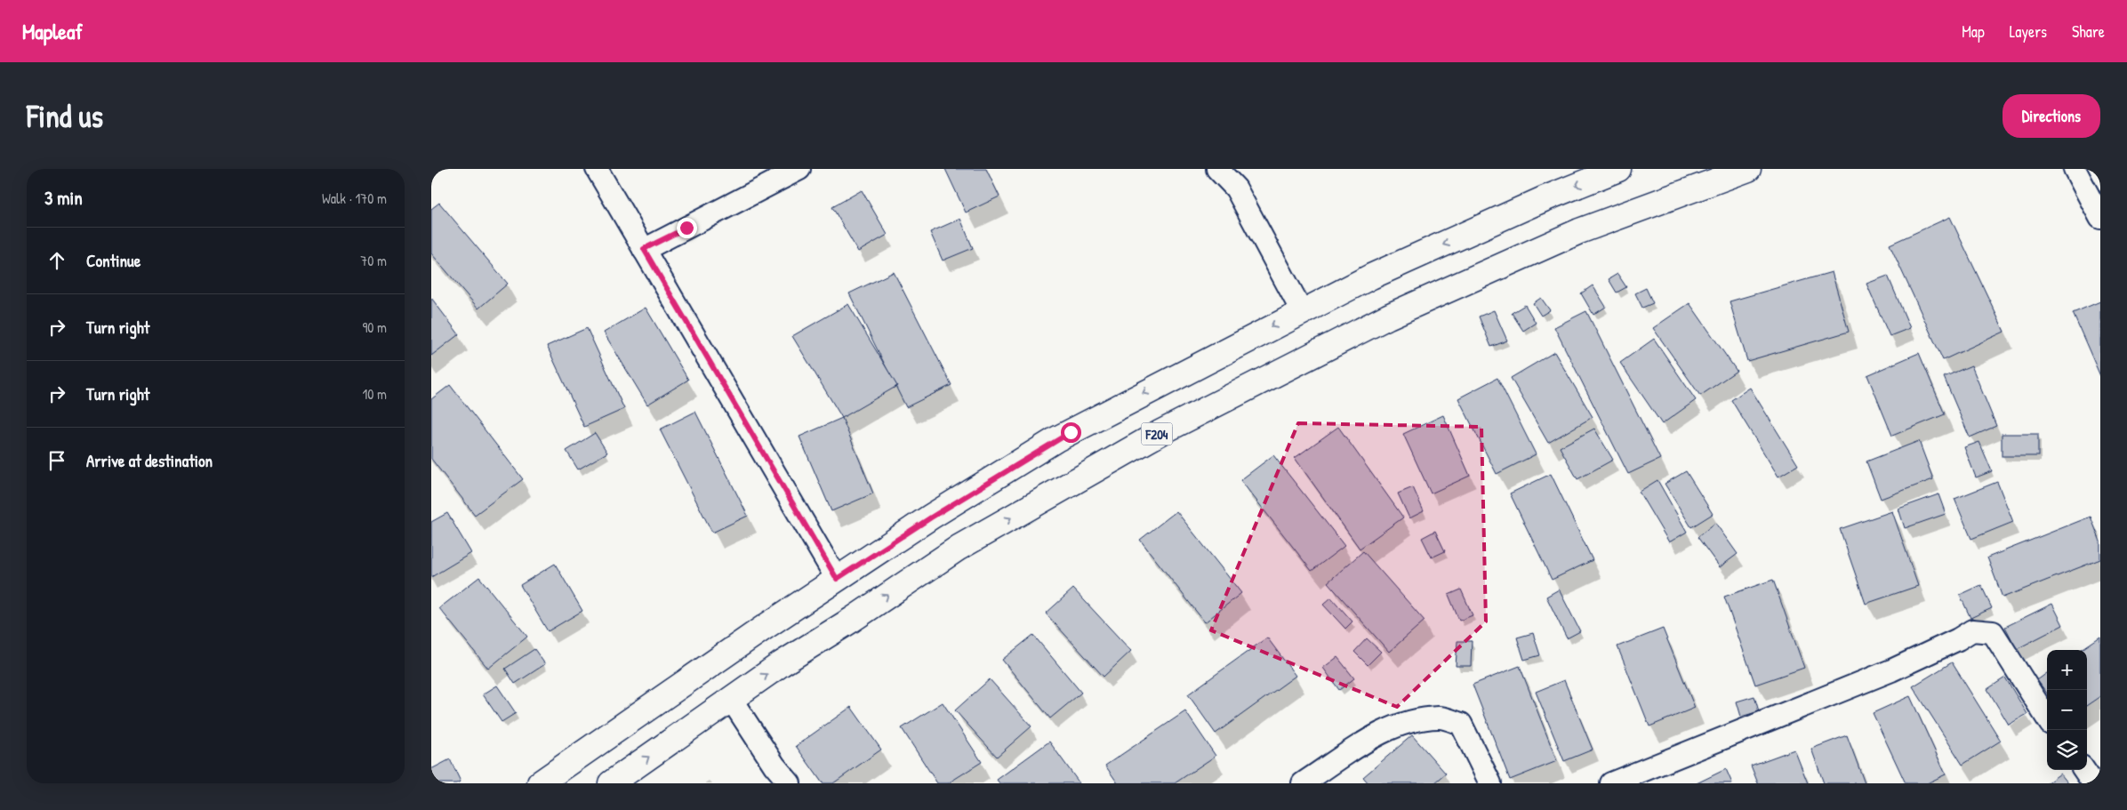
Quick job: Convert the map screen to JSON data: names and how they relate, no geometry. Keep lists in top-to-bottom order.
{
  "streets": {
    "main road": ["F204"]
  },
  "page": {
    "header": "Mapleaf",
    "nav": ["Map", "Layers", "Share"],
    "buttons": "Directions",
    "title": "Find us",
    "heading": ["3 min", "Walk · 170 m"],
    "list": [
      ["Continue", "70 m"],
      ["Turn right", "90 m"],
      ["Turn right", "10 m"],
      "Arrive at destination"
    ],
    "map_buttons": ["+", "−"]
  }
}
